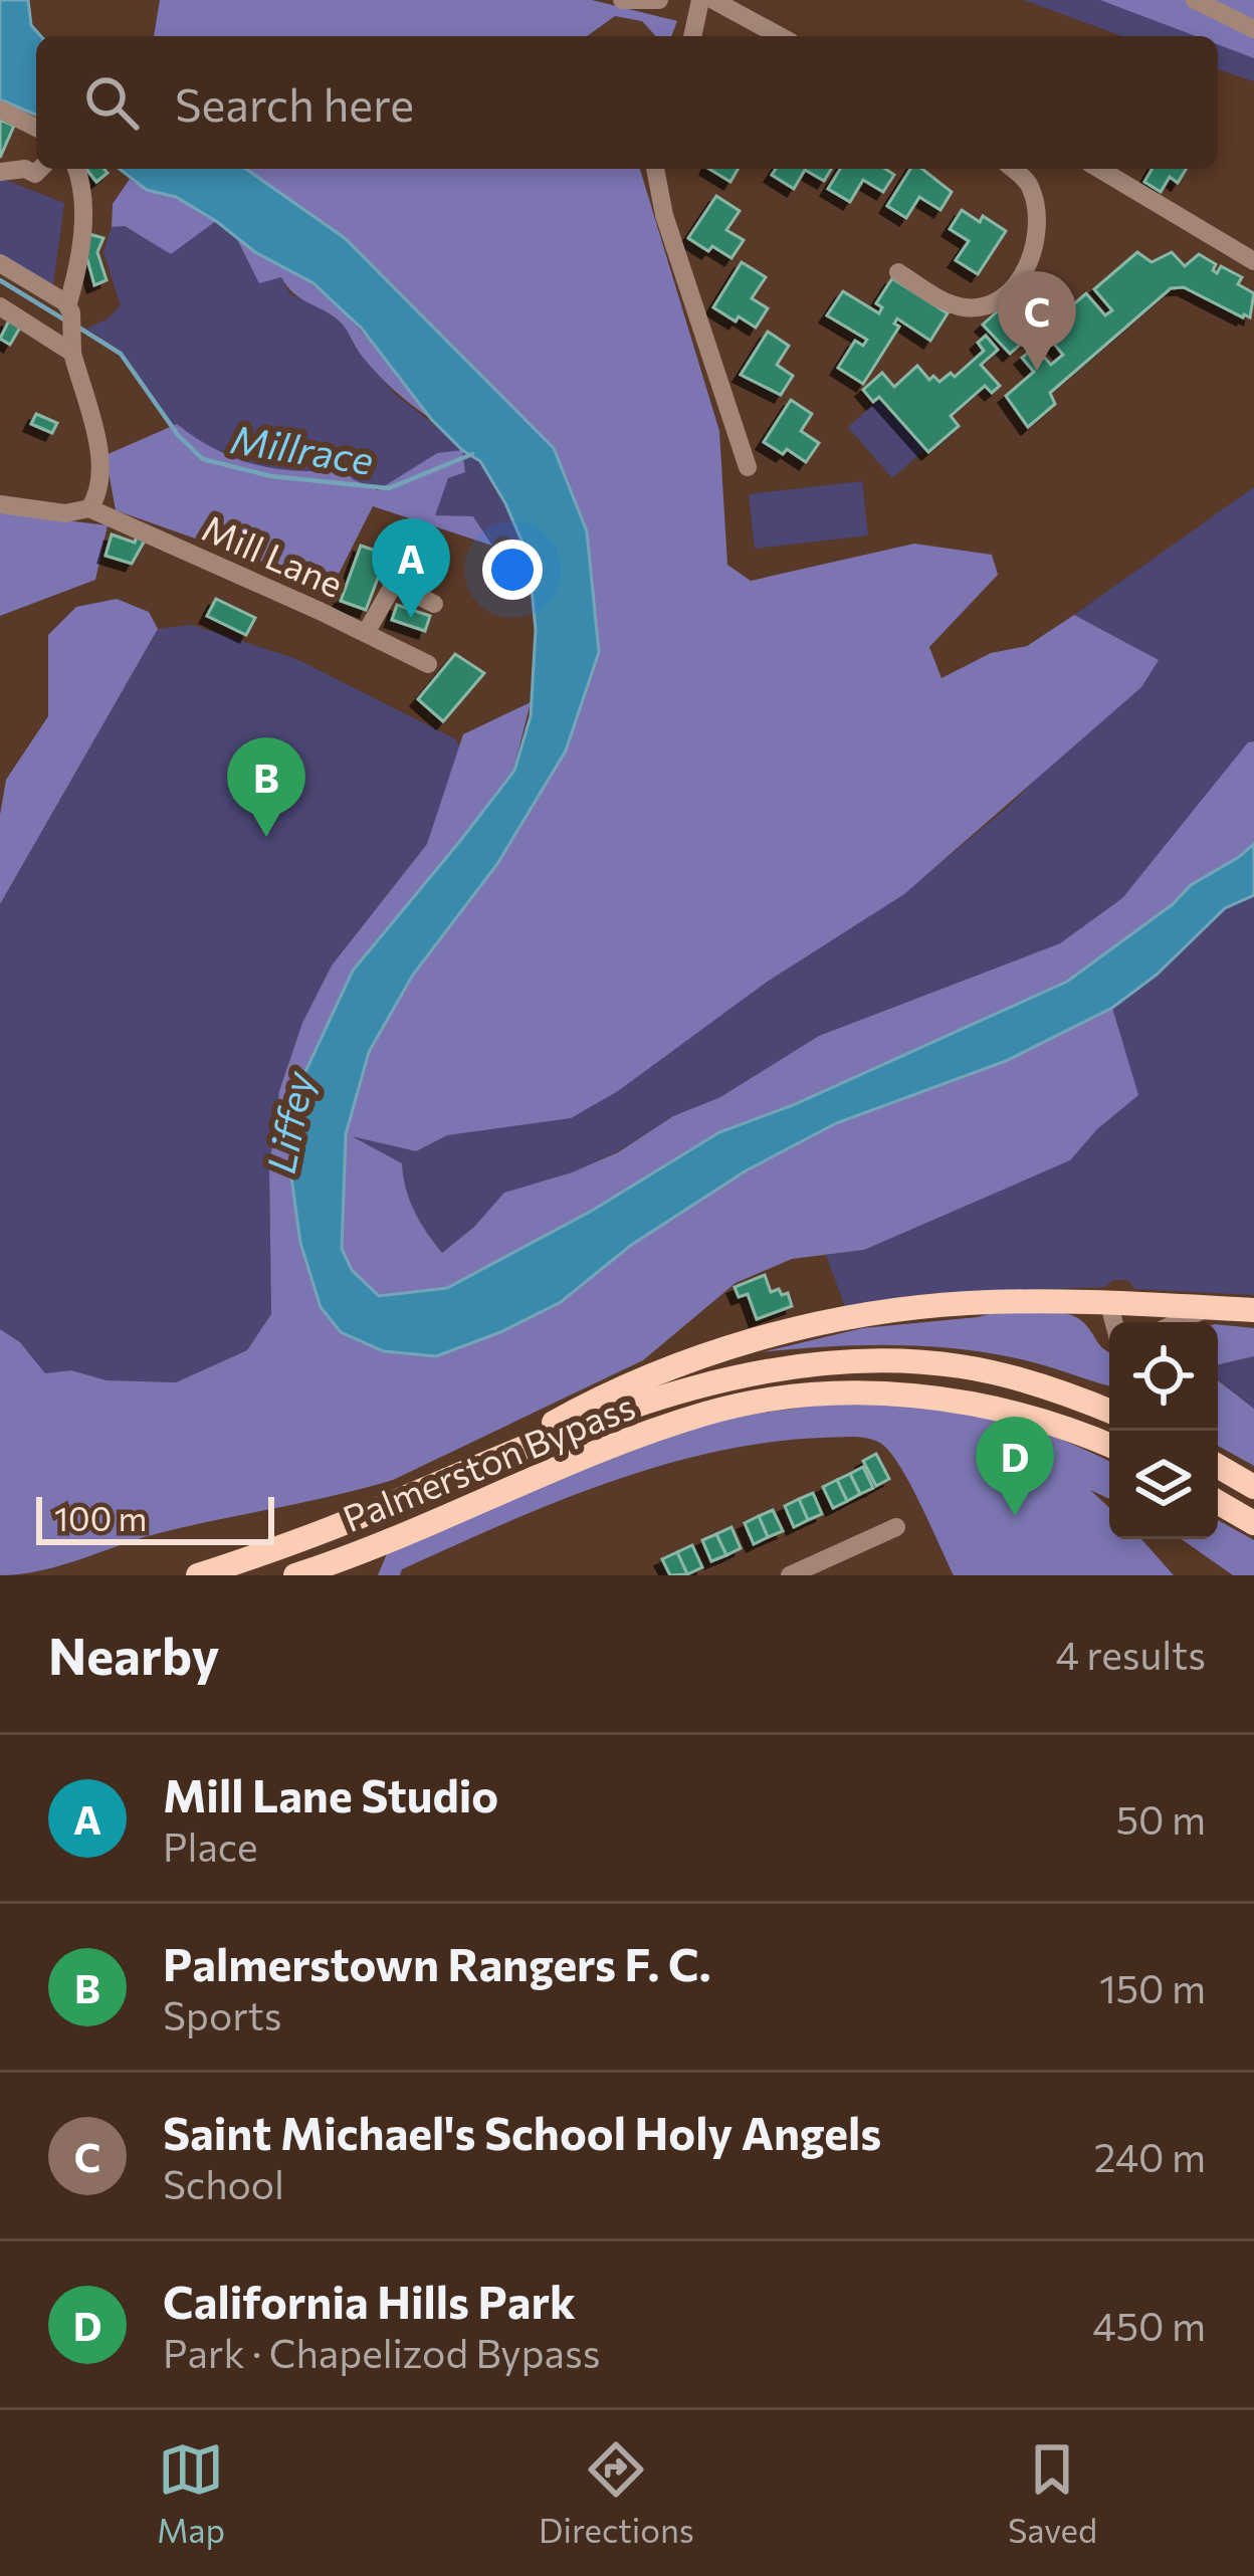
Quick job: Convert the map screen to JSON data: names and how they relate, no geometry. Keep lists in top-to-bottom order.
{
  "streets": {
    "main road": ["Palmerston Bypass"],
    "street": ["Mill Lane"]
  },
  "water": ["Millrace", "Liffey"],
  "scale_bar": "100 m",
  "page": {
    "search": "Search here",
    "pins": [
      "C",
      "A",
      "B",
      "D"
    ],
    "scale": "100 m",
    "heading": ["Nearby", "4 results"],
    "list": [
      {
        "mark": "A",
        "name": "Mill Lane Studio",
        "note": "Place",
        "value": "50 m"
      },
      {
        "mark": "B",
        "name": "Palmerstown Rangers F. C.",
        "note": "Sports",
        "value": "150 m"
      },
      {
        "mark": "C",
        "name": "Saint Michael's School Holy Angels",
        "note": "School",
        "value": "240 m"
      },
      {
        "mark": "D",
        "name": "California Hills Park",
        "note": "Park · Chapelizod Bypass",
        "value": "450 m"
      }
    ],
    "nav": ["Map", "Directions", "Saved"]
  }
}
